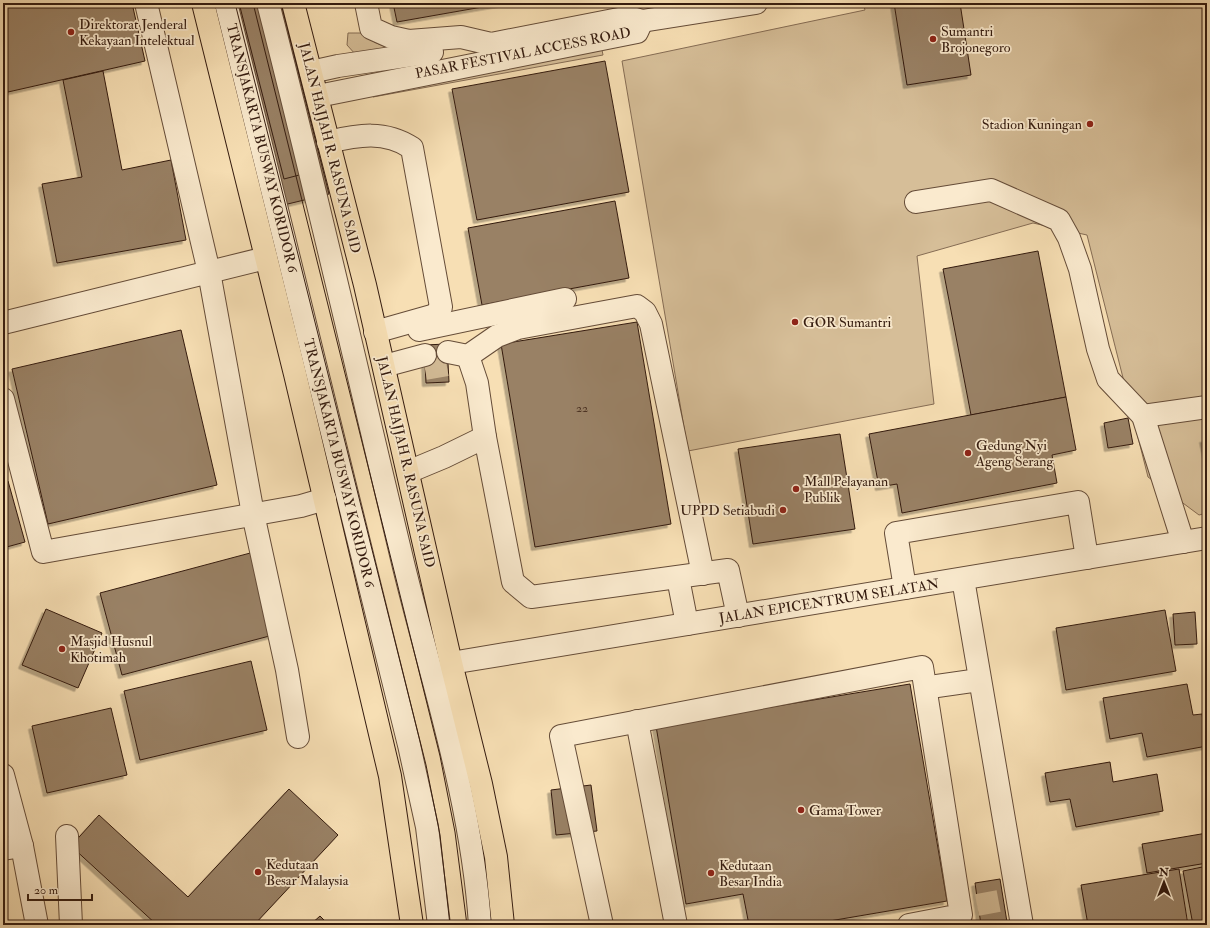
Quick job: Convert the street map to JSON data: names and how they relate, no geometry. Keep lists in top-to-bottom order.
{
  "streets": {
    "main road": ["JALAN HAJJAH R. RASUNA SAID"],
    "street": ["PASAR FESTIVAL ACCESS ROAD", "TRANSJAKARTA BUSWAY KORIDOR 6", "JALAN EPICENTRUM SELATAN"]
  },
  "crossings": [
    ["PASAR FESTIVAL ACCESS ROAD", "JALAN HAJJAH R. RASUNA SAID"],
    ["JALAN HAJJAH R. RASUNA SAID", "JALAN EPICENTRUM SELATAN"]
  ],
  "places": [
    "Direktorat Jenderal Kekayaan Intelektual",
    "Sumantri Brojonegoro",
    "Stadion Kuningan",
    "GOR Sumantri",
    "Gedung Nyi Ageng Serang",
    "Mall Pelayanan Publik",
    "UPPD Setiabudi",
    "Masjid Husnul Khotimah",
    "Gama Tower",
    "Kedutaan Besar Malaysia",
    "Kedutaan Besar India"
  ],
  "house_numbers": ["22"],
  "scale_bar": "20 m",
  "north": "top"
}
